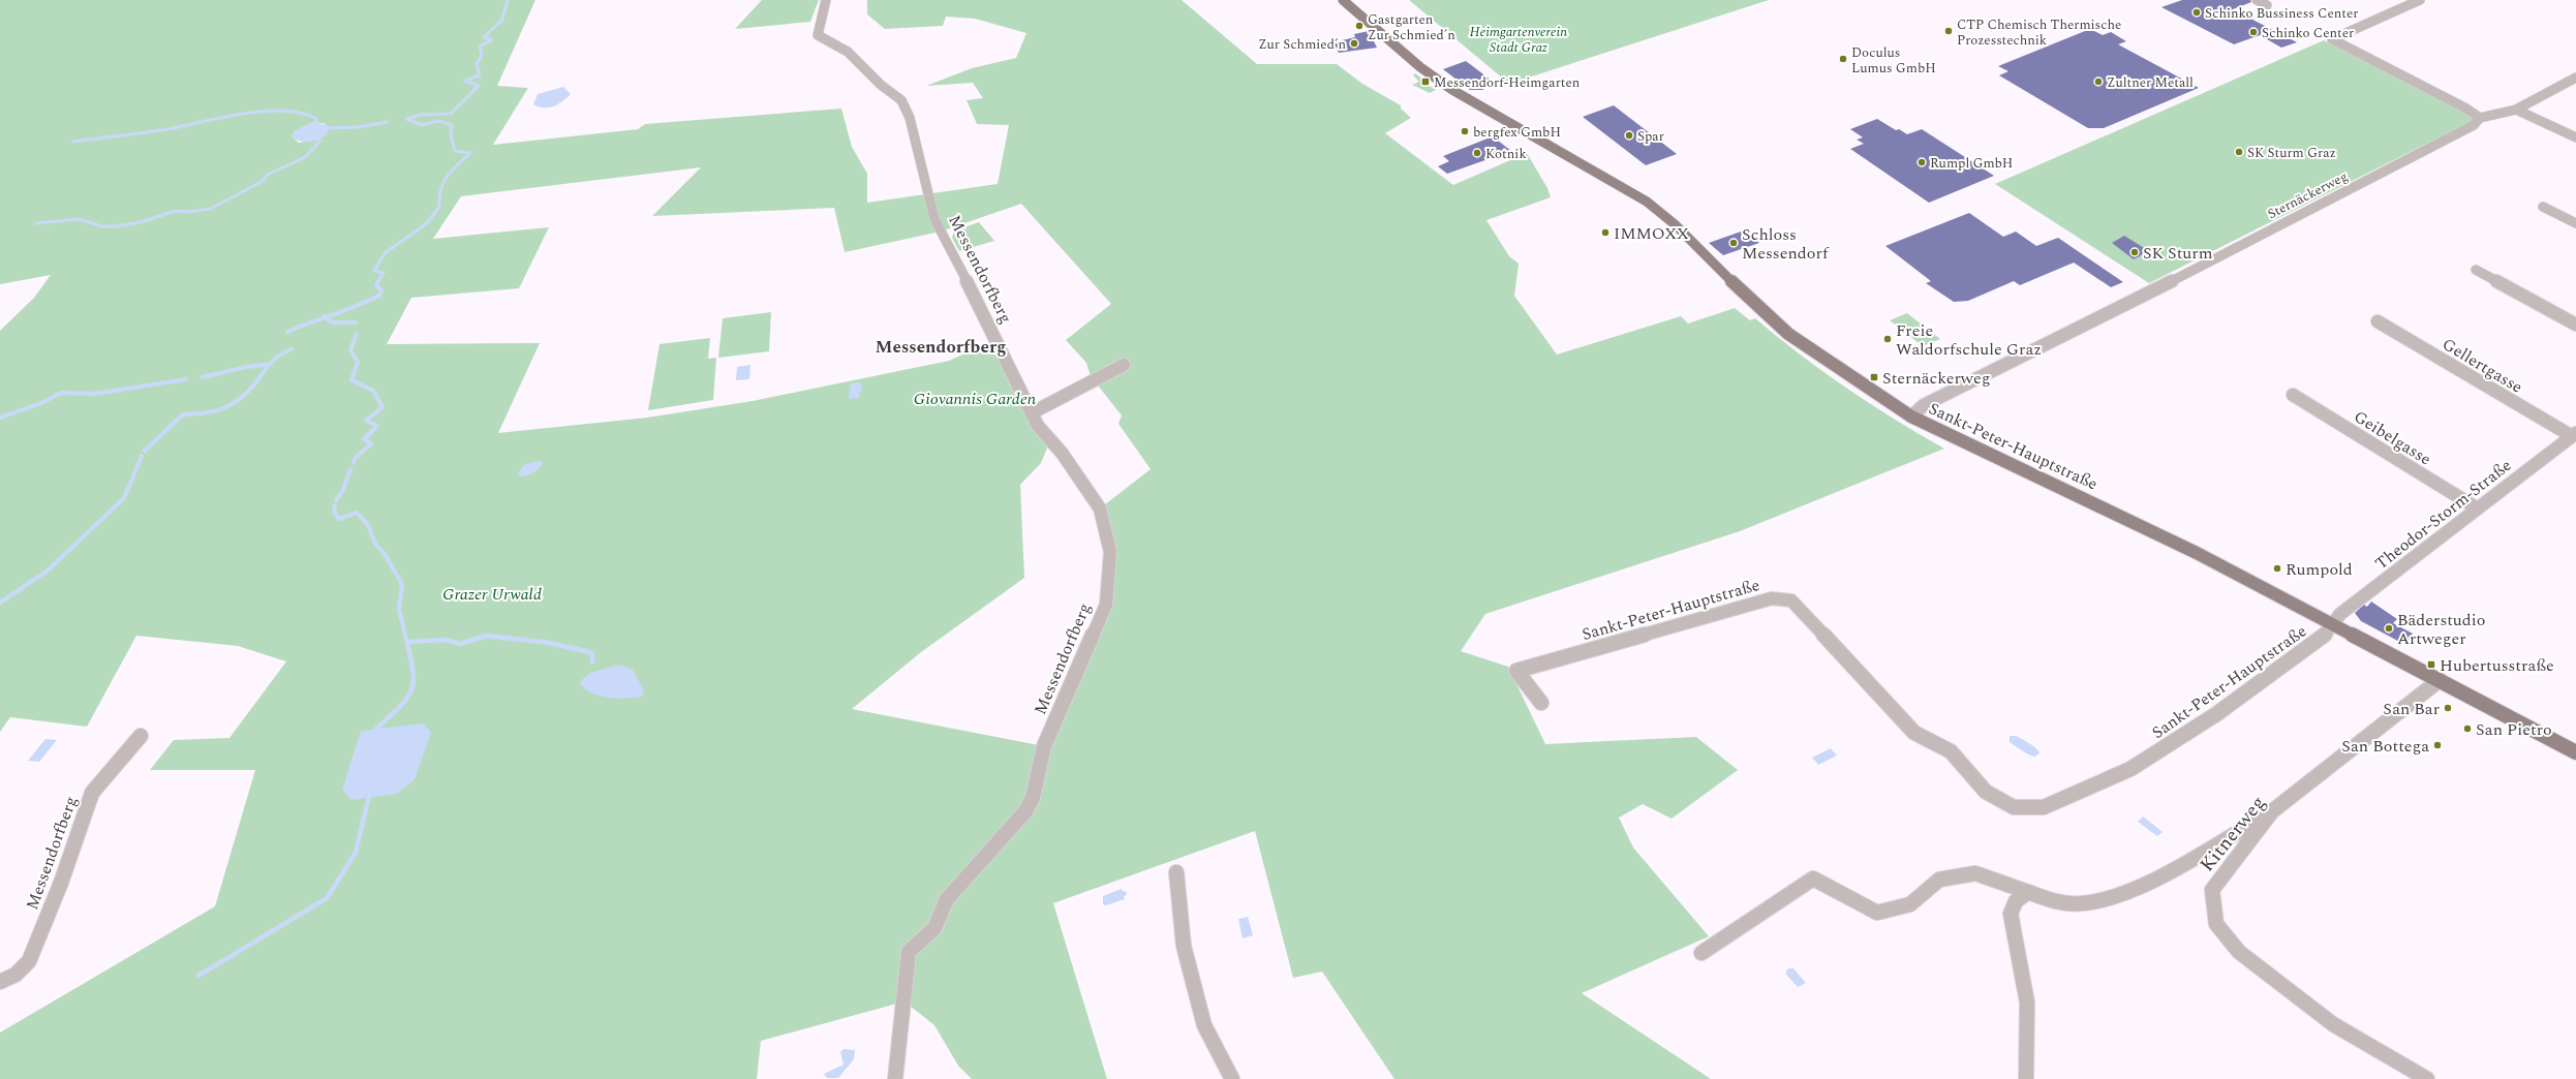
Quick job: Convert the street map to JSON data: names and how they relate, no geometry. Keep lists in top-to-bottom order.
{
  "streets": {
    "main road": ["Sankt-Peter-Hauptstraße"],
    "street": [
      "Sternäckerweg",
      "Messendorfberg",
      "Gellertgasse",
      "Geibelgasse",
      "Theodor-Storm-Straße",
      "Kitnerweg"
    ]
  },
  "crossings": [
    ["Sternäckerweg", "Sankt-Peter-Hauptstraße"],
    ["Gellertgasse", "Theodor-Storm-Straße"],
    ["Geibelgasse", "Theodor-Storm-Straße"],
    ["Sankt-Peter-Hauptstraße", "Theodor-Storm-Straße"],
    ["Sankt-Peter-Hauptstraße", "Kitnerweg"]
  ],
  "districts": ["Messendorfberg"],
  "parks": ["Heimgartenverein Stadt Graz", "Giovannis Garden", "Grazer Urwald"],
  "places": {
    "other": [
      "Schinko Bussiness Center",
      "Gastgarten Zur Schmied´n",
      "CTP Chemisch Thermische Prozesstechnik",
      "Schinko Center",
      "Zur Schmied´n",
      "Doculus Lumus GmbH",
      "Zultner Metall",
      "bergfex GmbH",
      "Spar",
      "SK Sturm Graz",
      "Kotnik",
      "Rumpl GmbH",
      "IMMOXX",
      "Schloss Messendorf",
      "SK Sturm",
      "Freie Waldorfschule Graz",
      "Rumpold",
      "Bäderstudio Artweger",
      "San Bar",
      "San Pietro",
      "San Bottega"
    ],
    "transit": ["Messendorf-Heimgarten", "Sternäckerweg", "Hubertusstraße"]
  }
}
